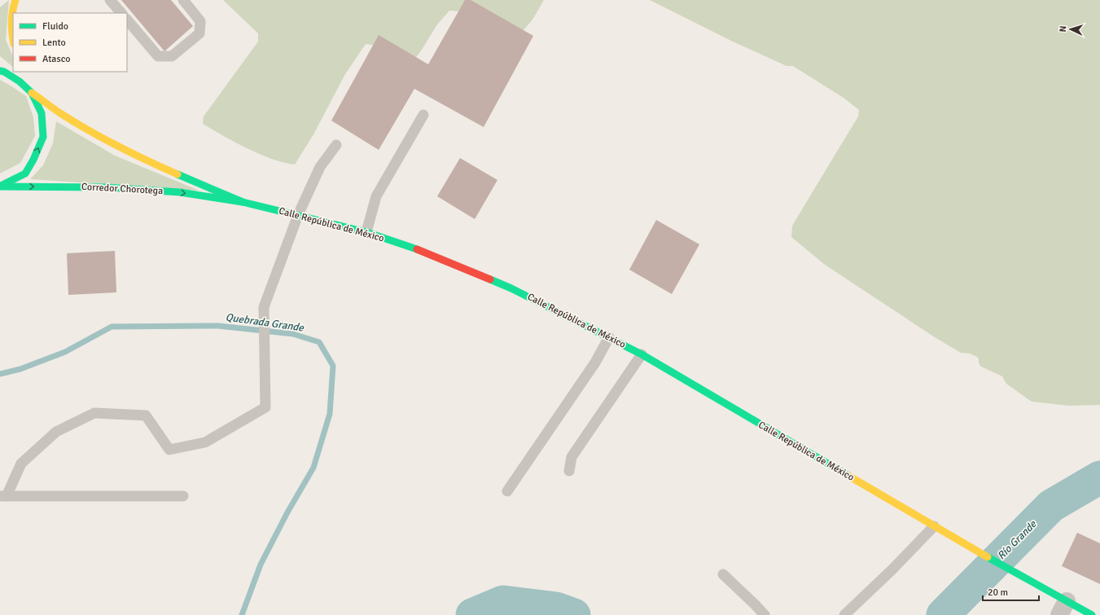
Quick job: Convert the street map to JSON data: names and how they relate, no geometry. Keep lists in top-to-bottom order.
{
  "streets": {
    "main road": ["Corredor Chorotega", "Calle República de México"]
  },
  "crossings": [
    ["Corredor Chorotega", "Calle República de México"]
  ],
  "one_way": ["Corredor Chorotega"],
  "water": ["Quebrada Grande", "Río Grande"],
  "legend": ["Fluido", "Lento", "Atasco"],
  "scale_bar": "20 m",
  "north": "left"
}
